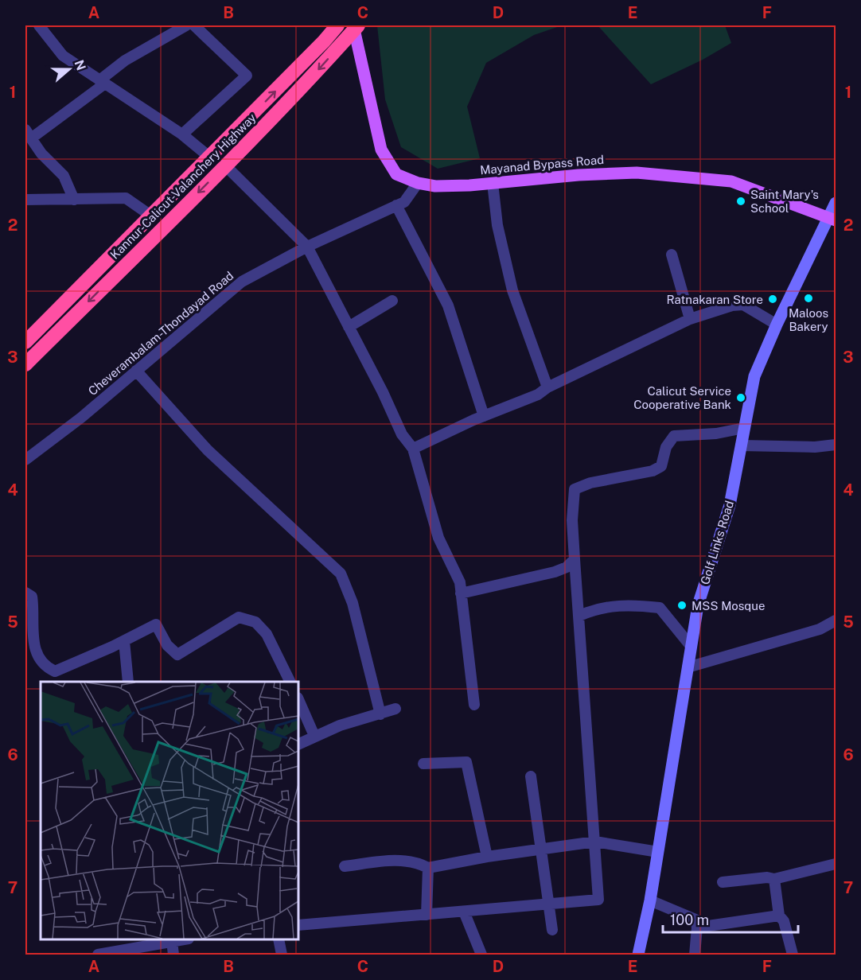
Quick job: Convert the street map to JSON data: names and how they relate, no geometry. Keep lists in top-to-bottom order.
{
  "streets": {
    "highway": ["Kannur-Calicut-Valanchery Highway"],
    "main road": ["Mayanad Bypass Road", "Golf Links Road"],
    "street": ["Cheverambalam-Thondayad Road"]
  },
  "crossings": [
    ["Mayanad Bypass Road", "Kannur-Calicut-Valanchery Highway"],
    ["Mayanad Bypass Road", "Cheverambalam-Thondayad Road"],
    ["Mayanad Bypass Road", "Golf Links Road"]
  ],
  "places": [
    "Saint Mary's School",
    "Maloos Bakery",
    "Ratnakaran Store",
    "Calicut Service Cooperative Bank",
    "MSS Mosque"
  ],
  "scale_bar": "100 m",
  "north": "right",
  "grid": {
    "columns": [
      "A",
      "B",
      "C",
      "D",
      "E",
      "F"
    ],
    "rows": [
      "1",
      "2",
      "3",
      "4",
      "5",
      "6",
      "7"
    ]
  }
}
